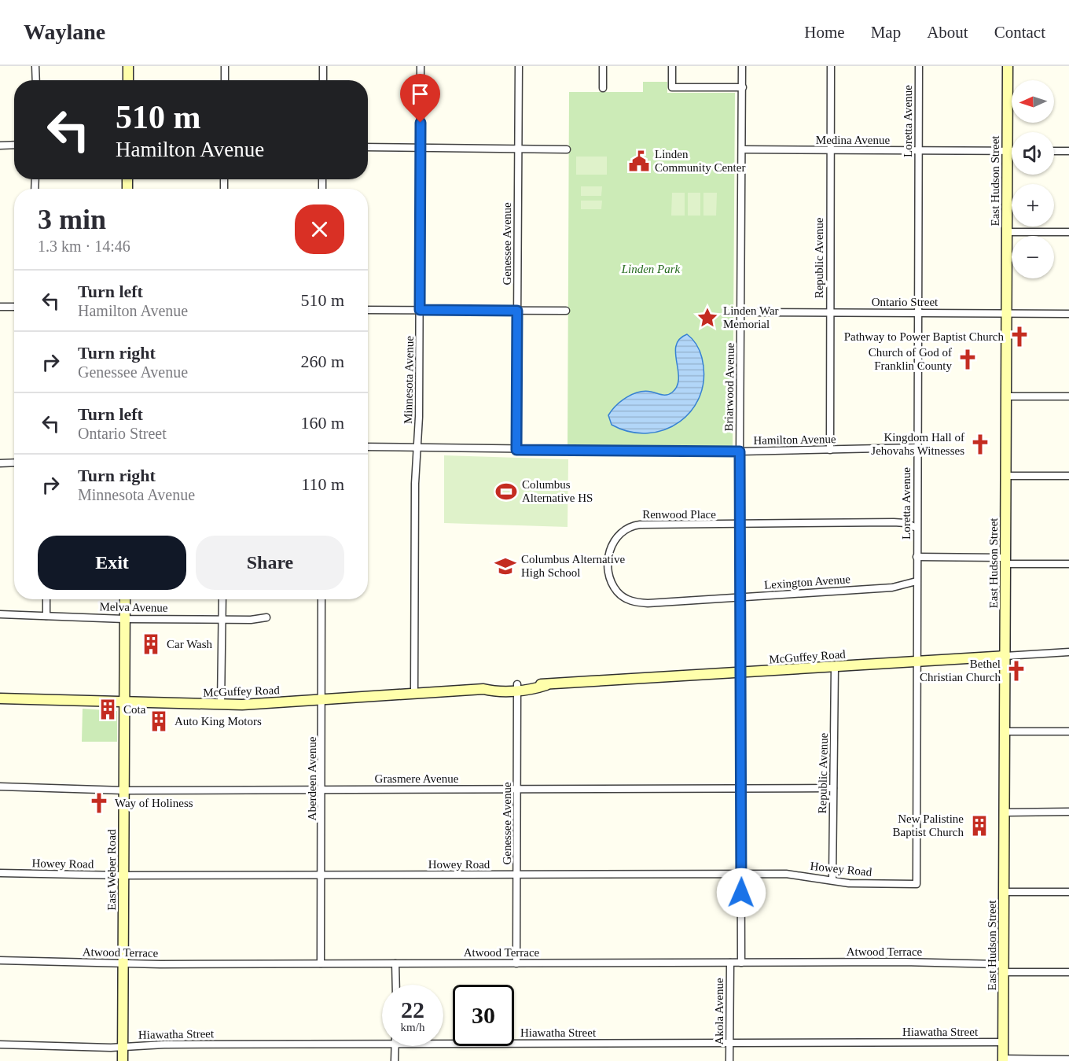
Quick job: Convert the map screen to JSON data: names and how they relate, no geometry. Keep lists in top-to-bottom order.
{
  "streets": {
    "street": [
      "Loretta Avenue",
      "Medina Avenue",
      "East Hudson Street",
      "Genessee Avenue",
      "Republic Avenue",
      "Ontario Street",
      "Minnesota Avenue",
      "Briarwood Avenue",
      "Hamilton Avenue",
      "Renwood Place",
      "Lexington Avenue",
      "Melva Avenue",
      "McGuffey Road",
      "Aberdeen Avenue",
      "Grasmere Avenue",
      "Howey Road",
      "East Weber Road",
      "Atwood Terrace",
      "Akola Avenue",
      "Hiawatha Street"
    ]
  },
  "crossings": [
    ["Loretta Avenue", "Medina Avenue"],
    ["Loretta Avenue", "Ontario Street"],
    ["Loretta Avenue", "Hamilton Avenue"],
    ["Loretta Avenue", "Renwood Place"],
    ["Loretta Avenue", "Lexington Avenue"],
    ["Loretta Avenue", "McGuffey Road"],
    ["Loretta Avenue", "Howey Road"],
    ["Medina Avenue", "East Hudson Street"],
    ["Medina Avenue", "Republic Avenue"],
    ["Medina Avenue", "Briarwood Avenue"],
    ["East Hudson Street", "Ontario Street"],
    ["East Hudson Street", "McGuffey Road"],
    ["East Hudson Street", "Atwood Terrace"],
    ["East Hudson Street", "Hiawatha Street"],
    ["Genessee Avenue", "Hamilton Avenue"],
    ["Genessee Avenue", "McGuffey Road"],
    ["Genessee Avenue", "Grasmere Avenue"],
    ["Genessee Avenue", "Howey Road"],
    ["Genessee Avenue", "Atwood Terrace"],
    ["Republic Avenue", "Ontario Street"],
    ["Republic Avenue", "Hamilton Avenue"],
    ["Republic Avenue", "McGuffey Road"],
    ["Republic Avenue", "Grasmere Avenue"],
    ["Republic Avenue", "Howey Road"],
    ["Ontario Street", "Briarwood Avenue"],
    ["Minnesota Avenue", "Hamilton Avenue"],
    ["Minnesota Avenue", "McGuffey Road"],
    ["Briarwood Avenue", "Hamilton Avenue"],
    ["Briarwood Avenue", "Renwood Place"],
    ["Briarwood Avenue", "Lexington Avenue"],
    ["Briarwood Avenue", "McGuffey Road"],
    ["Briarwood Avenue", "Grasmere Avenue"],
    ["Briarwood Avenue", "Howey Road"],
    ["Briarwood Avenue", "Atwood Terrace"],
    ["Renwood Place", "Lexington Avenue"],
    ["Melva Avenue", "East Weber Road"],
    ["McGuffey Road", "Aberdeen Avenue"],
    ["McGuffey Road", "East Weber Road"],
    ["Aberdeen Avenue", "Grasmere Avenue"],
    ["Aberdeen Avenue", "Howey Road"],
    ["Aberdeen Avenue", "Atwood Terrace"],
    ["Grasmere Avenue", "East Weber Road"],
    ["Howey Road", "East Weber Road"],
    ["East Weber Road", "Atwood Terrace"],
    ["East Weber Road", "Hiawatha Street"],
    ["Atwood Terrace", "Akola Avenue"],
    ["Akola Avenue", "Hiawatha Street"]
  ],
  "parks": ["Linden Park"],
  "places": {
    "public building": ["Linden Community Center"],
    "place": ["Linden War Memorial"],
    "church": [
      "Pathway to Power Baptist Church",
      "Church of God of Franklin County",
      "Kingdom Hall of Jehovahs Witnesses",
      "Bethel Christian Church",
      "Way of Holiness"
    ],
    "sports": ["Columbus Alternative HS"],
    "school or university": ["Columbus Alternative High School"],
    "building": [
      "Car Wash",
      "Cota",
      "Auto King Motors",
      "New Palistine Baptist Church"
    ]
  },
  "north": "left",
  "page": {
    "header": "Waylane",
    "nav": [
      "Home",
      "Map",
      "About",
      "Contact"
    ],
    "map_buttons": ["+", "−"],
    "turn": ["510 m", "Hamilton Avenue"],
    "heading": ["3 min", "1.3 km · 14:46"],
    "list": [
      {
        "name": "Turn left",
        "note": "Hamilton Avenue",
        "value": "510 m"
      },
      {
        "name": "Turn right",
        "note": "Genessee Avenue",
        "value": "260 m"
      },
      {
        "name": "Turn left",
        "note": "Ontario Street",
        "value": "160 m"
      },
      {
        "name": "Turn right",
        "note": "Minnesota Avenue",
        "value": "110 m"
      }
    ],
    "buttons": ["Exit", "Share"],
    "speed": "22 km/h",
    "limit": "30"
  }
}
